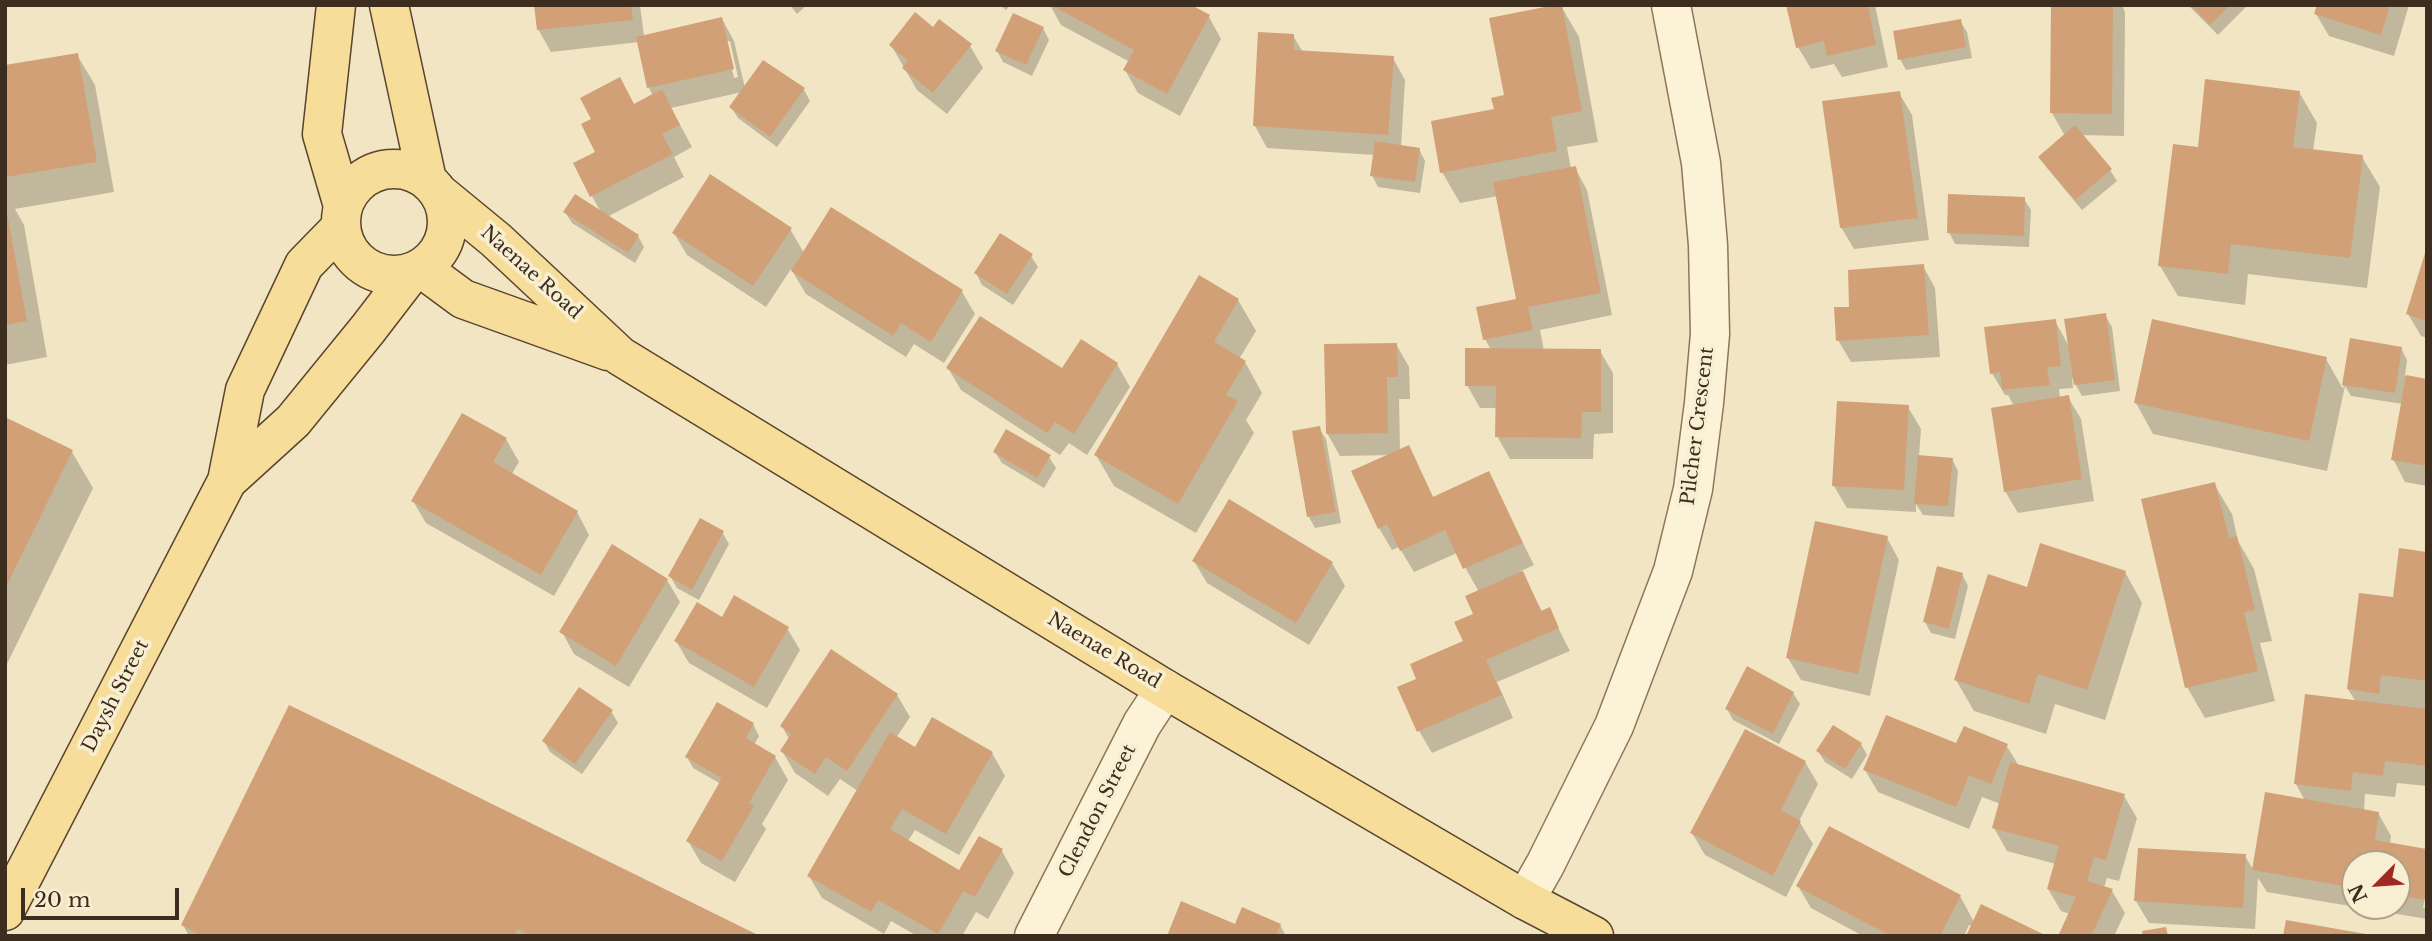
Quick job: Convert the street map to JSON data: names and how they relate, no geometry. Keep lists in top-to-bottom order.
{
  "streets": {
    "main road": ["Naenae Road", "Daysh Street"],
    "street": ["Pilcher Crescent", "Clendon Street"]
  },
  "crossings": [
    ["Naenae Road", "Pilcher Crescent"],
    ["Naenae Road", "Daysh Street"],
    ["Naenae Road", "Clendon Street"]
  ],
  "scale_bar": "20 m",
  "north": "bottom left"
}
